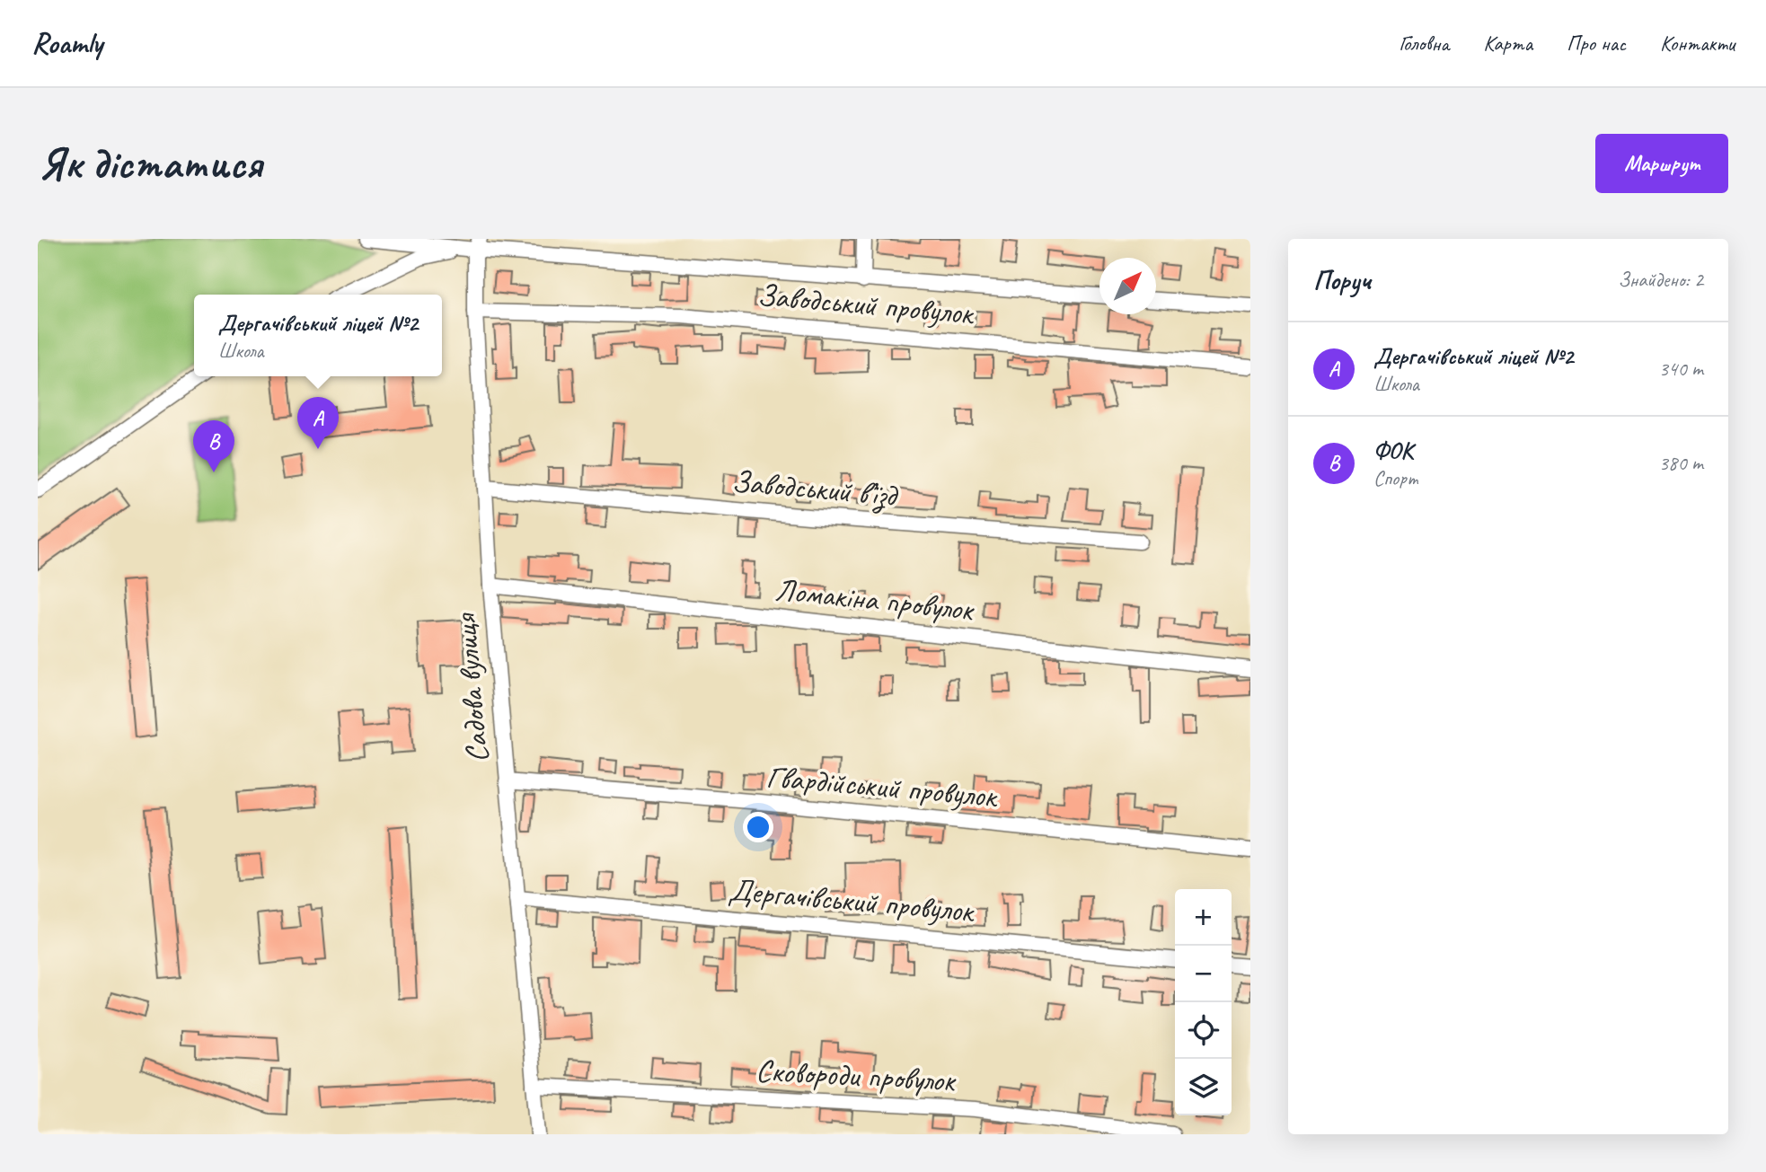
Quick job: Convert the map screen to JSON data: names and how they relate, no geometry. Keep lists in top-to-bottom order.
{
  "streets": {
    "street": [
      "Заводський провулок",
      "Заводський в’їзд",
      "Ломакіна провулок",
      "Садова вулиця",
      "Гвардійський провулок",
      "Дергачівський провулок",
      "Сковороди провулок"
    ]
  },
  "crossings": [
    ["Заводський провулок", "Садова вулиця"],
    ["Заводський в’їзд", "Садова вулиця"],
    ["Ломакіна провулок", "Садова вулиця"],
    ["Садова вулиця", "Гвардійський провулок"],
    ["Садова вулиця", "Дергачівський провулок"],
    ["Садова вулиця", "Сковороди провулок"]
  ],
  "north": "top right",
  "page": {
    "header": "Roamly",
    "nav": [
      "Головна",
      "Карта",
      "Про нас",
      "Контакти"
    ],
    "buttons": "Маршрут",
    "title": "Як дістатися",
    "heading": ["Поруч", "Знайдено: 2"],
    "popup": ["Дергачівський ліцей №2", "Школа"],
    "list": [
      {
        "mark": "A",
        "name": "Дергачівський ліцей №2",
        "note": "Школа",
        "value": "340 m"
      },
      {
        "mark": "B",
        "name": "ФОК",
        "note": "Спорт",
        "value": "380 m"
      }
    ],
    "pins": ["A", "B"],
    "map_buttons": ["+", "−"]
  }
}
